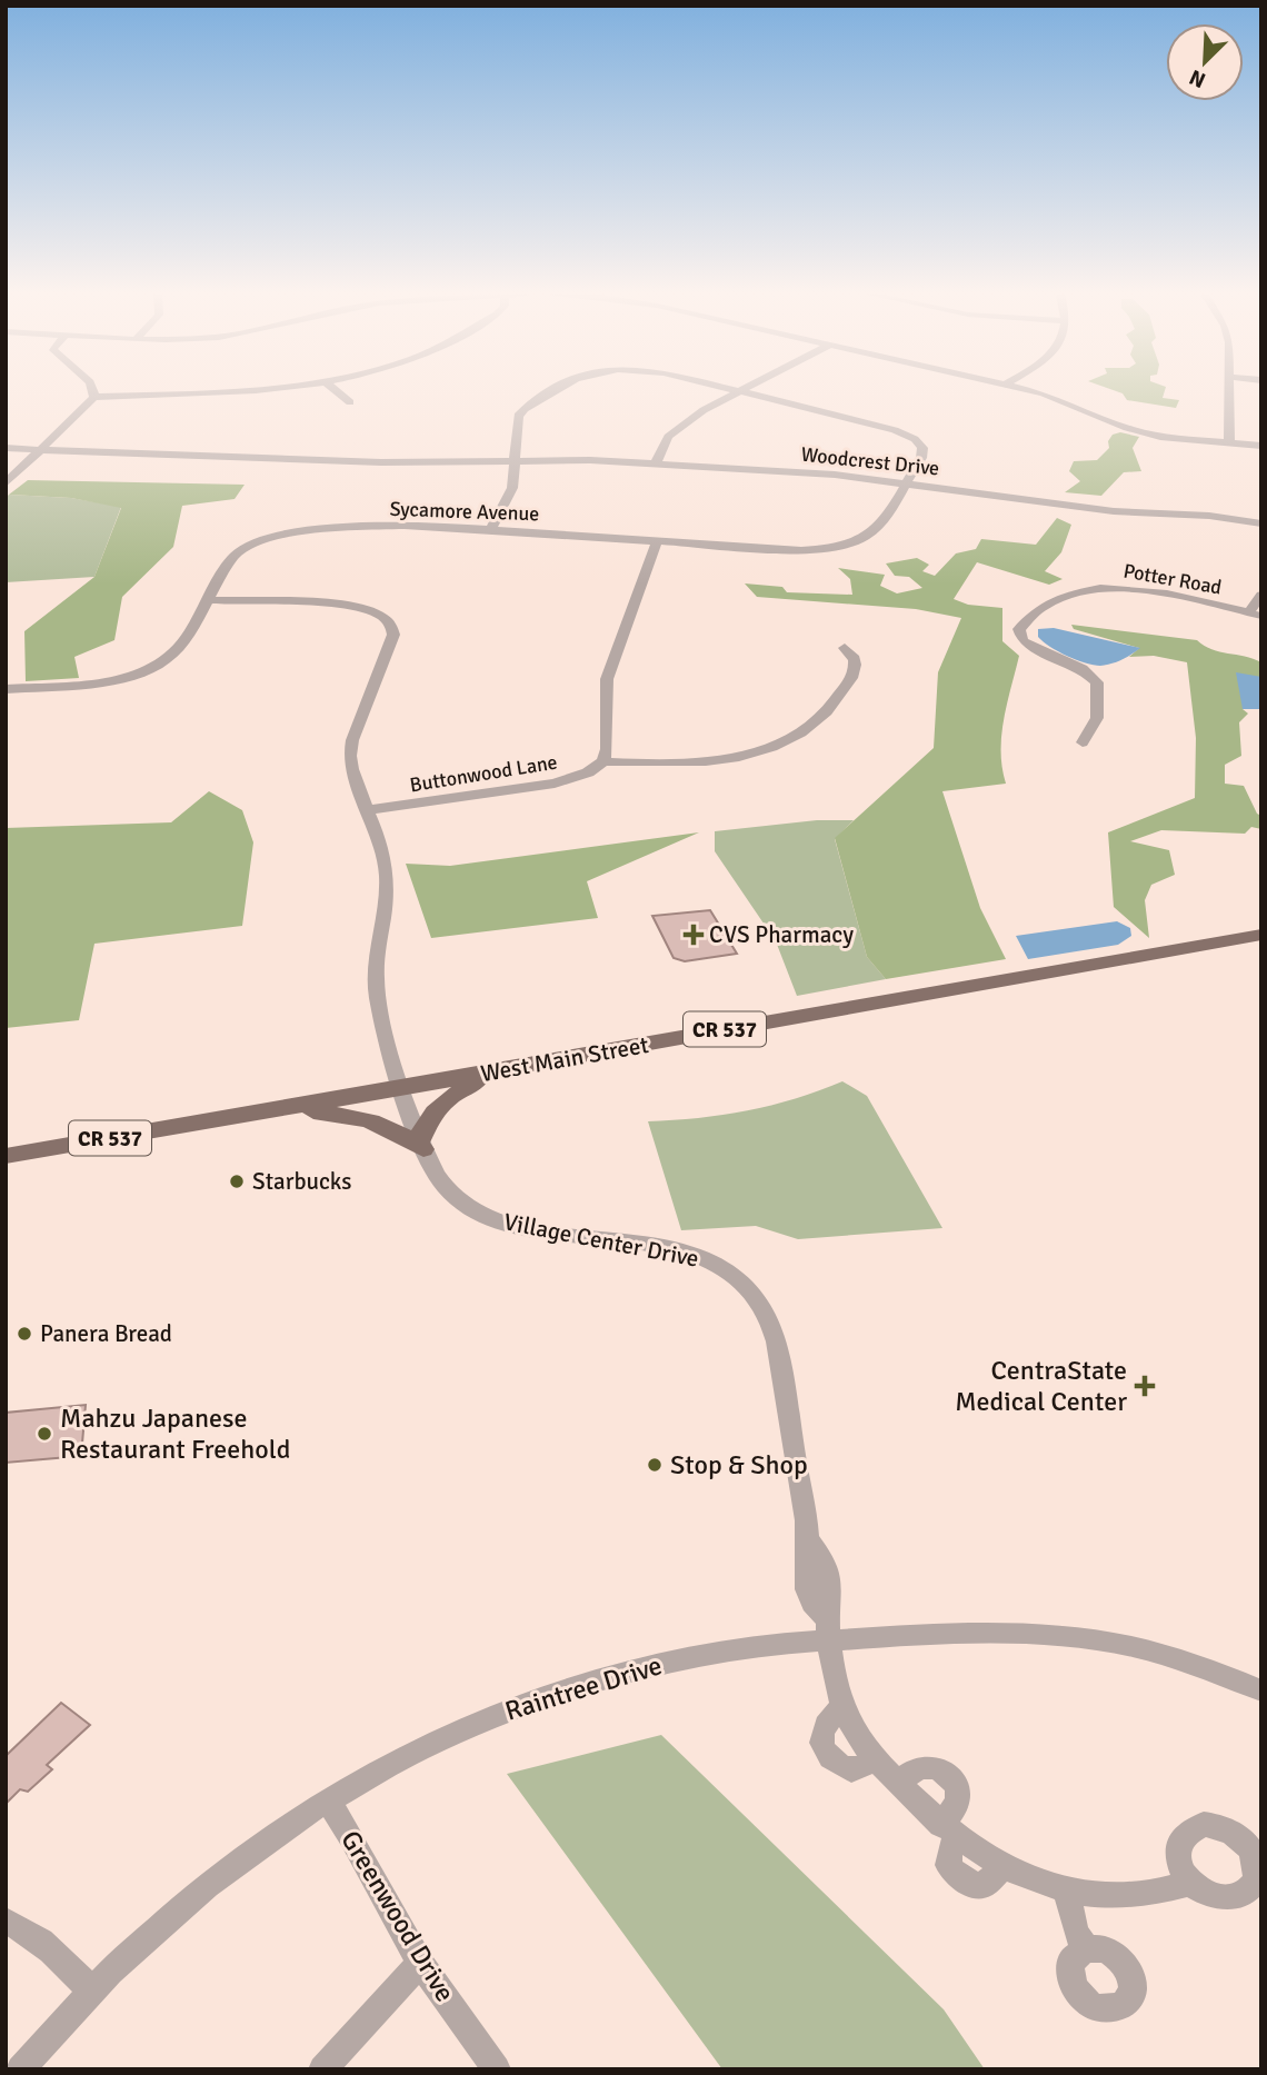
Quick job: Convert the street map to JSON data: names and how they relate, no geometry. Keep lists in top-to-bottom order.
{
  "streets": {
    "main road": ["CR 537", "West Main Street"],
    "street": [
      "Woodcrest Drive",
      "Sycamore Avenue",
      "Potter Road",
      "Buttonwood Lane",
      "Village Center Drive",
      "Raintree Drive",
      "Greenwood Drive"
    ]
  },
  "crossings": [
    ["Woodcrest Drive", "Sycamore Avenue"],
    ["Sycamore Avenue", "Village Center Drive"],
    ["Buttonwood Lane", "Village Center Drive"],
    ["West Main Street", "Village Center Drive"],
    ["Village Center Drive", "Raintree Drive"],
    ["Raintree Drive", "Greenwood Drive"]
  ],
  "places": {
    "health": ["CVS Pharmacy", "CentraState Medical Center"],
    "other": [
      "Starbucks",
      "Panera Bread",
      "Mahzu Japanese Restaurant Freehold",
      "Stop & Shop"
    ]
  },
  "north": "bottom left"
}
